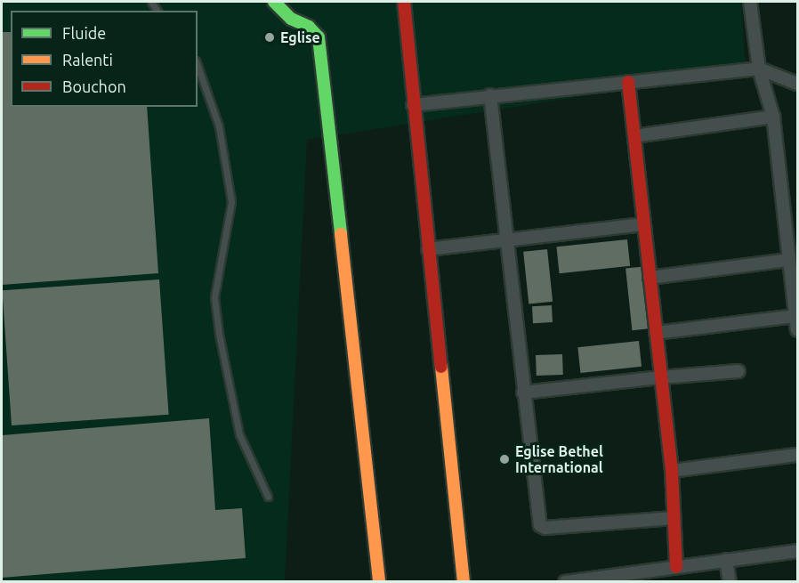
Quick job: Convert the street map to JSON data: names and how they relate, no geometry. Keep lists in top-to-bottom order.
{
  "places": ["Eglise", "Eglise Bethel International"],
  "legend": ["Fluide", "Ralenti", "Bouchon"]
}
